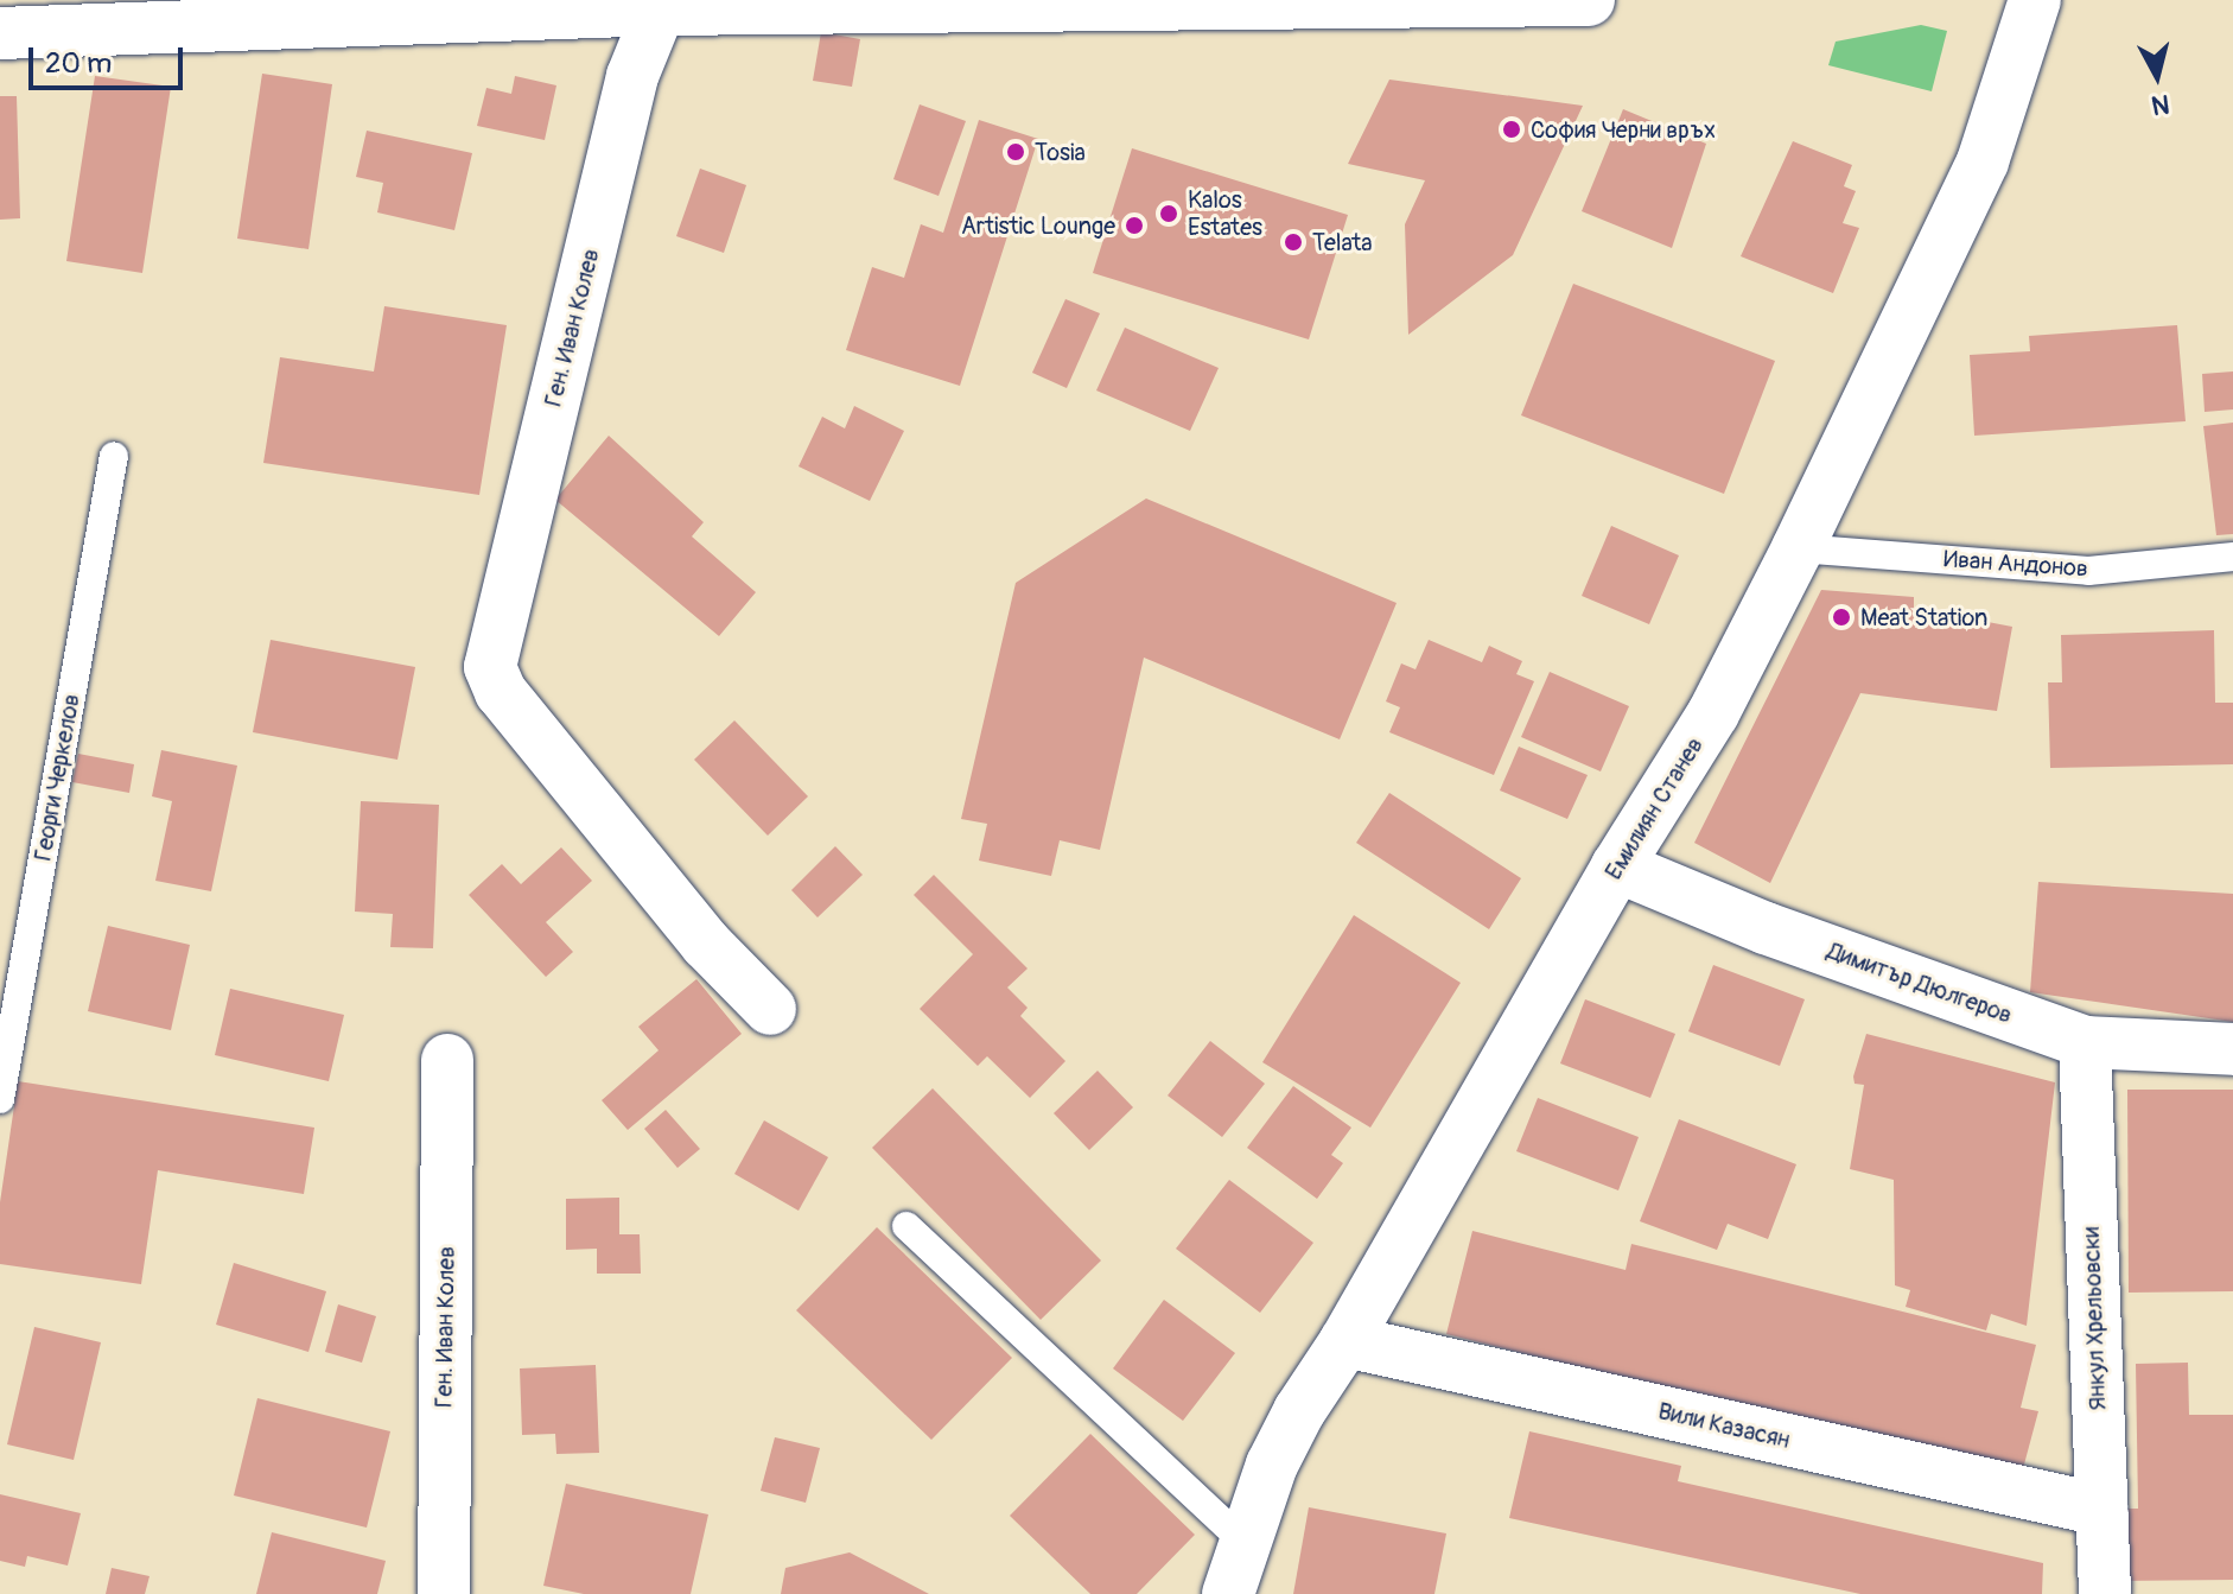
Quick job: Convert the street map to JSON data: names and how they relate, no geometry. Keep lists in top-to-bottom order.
{
  "streets": {
    "street": [
      "Ген. Иван Колев",
      "Емилиян Станев",
      "Димитър Дюлгеров",
      "Янкул Хрельовски",
      "Вили Казасян"
    ],
    "lane": ["Иван Андонов", "Георги Черкелов"]
  },
  "crossings": [
    ["Иван Андонов", "Емилиян Станев"],
    ["Емилиян Станев", "Димитър Дюлгеров"],
    ["Емилиян Станев", "Вили Казасян"],
    ["Димитър Дюлгеров", "Янкул Хрельовски"],
    ["Янкул Хрельовски", "Вили Казасян"]
  ],
  "places": [
    "София Черни връх",
    "Tosia",
    "Kalos Estates",
    "Artistic Lounge",
    "Telata",
    "Meat Station"
  ],
  "scale_bar": "20 m",
  "north": "bottom"
}
